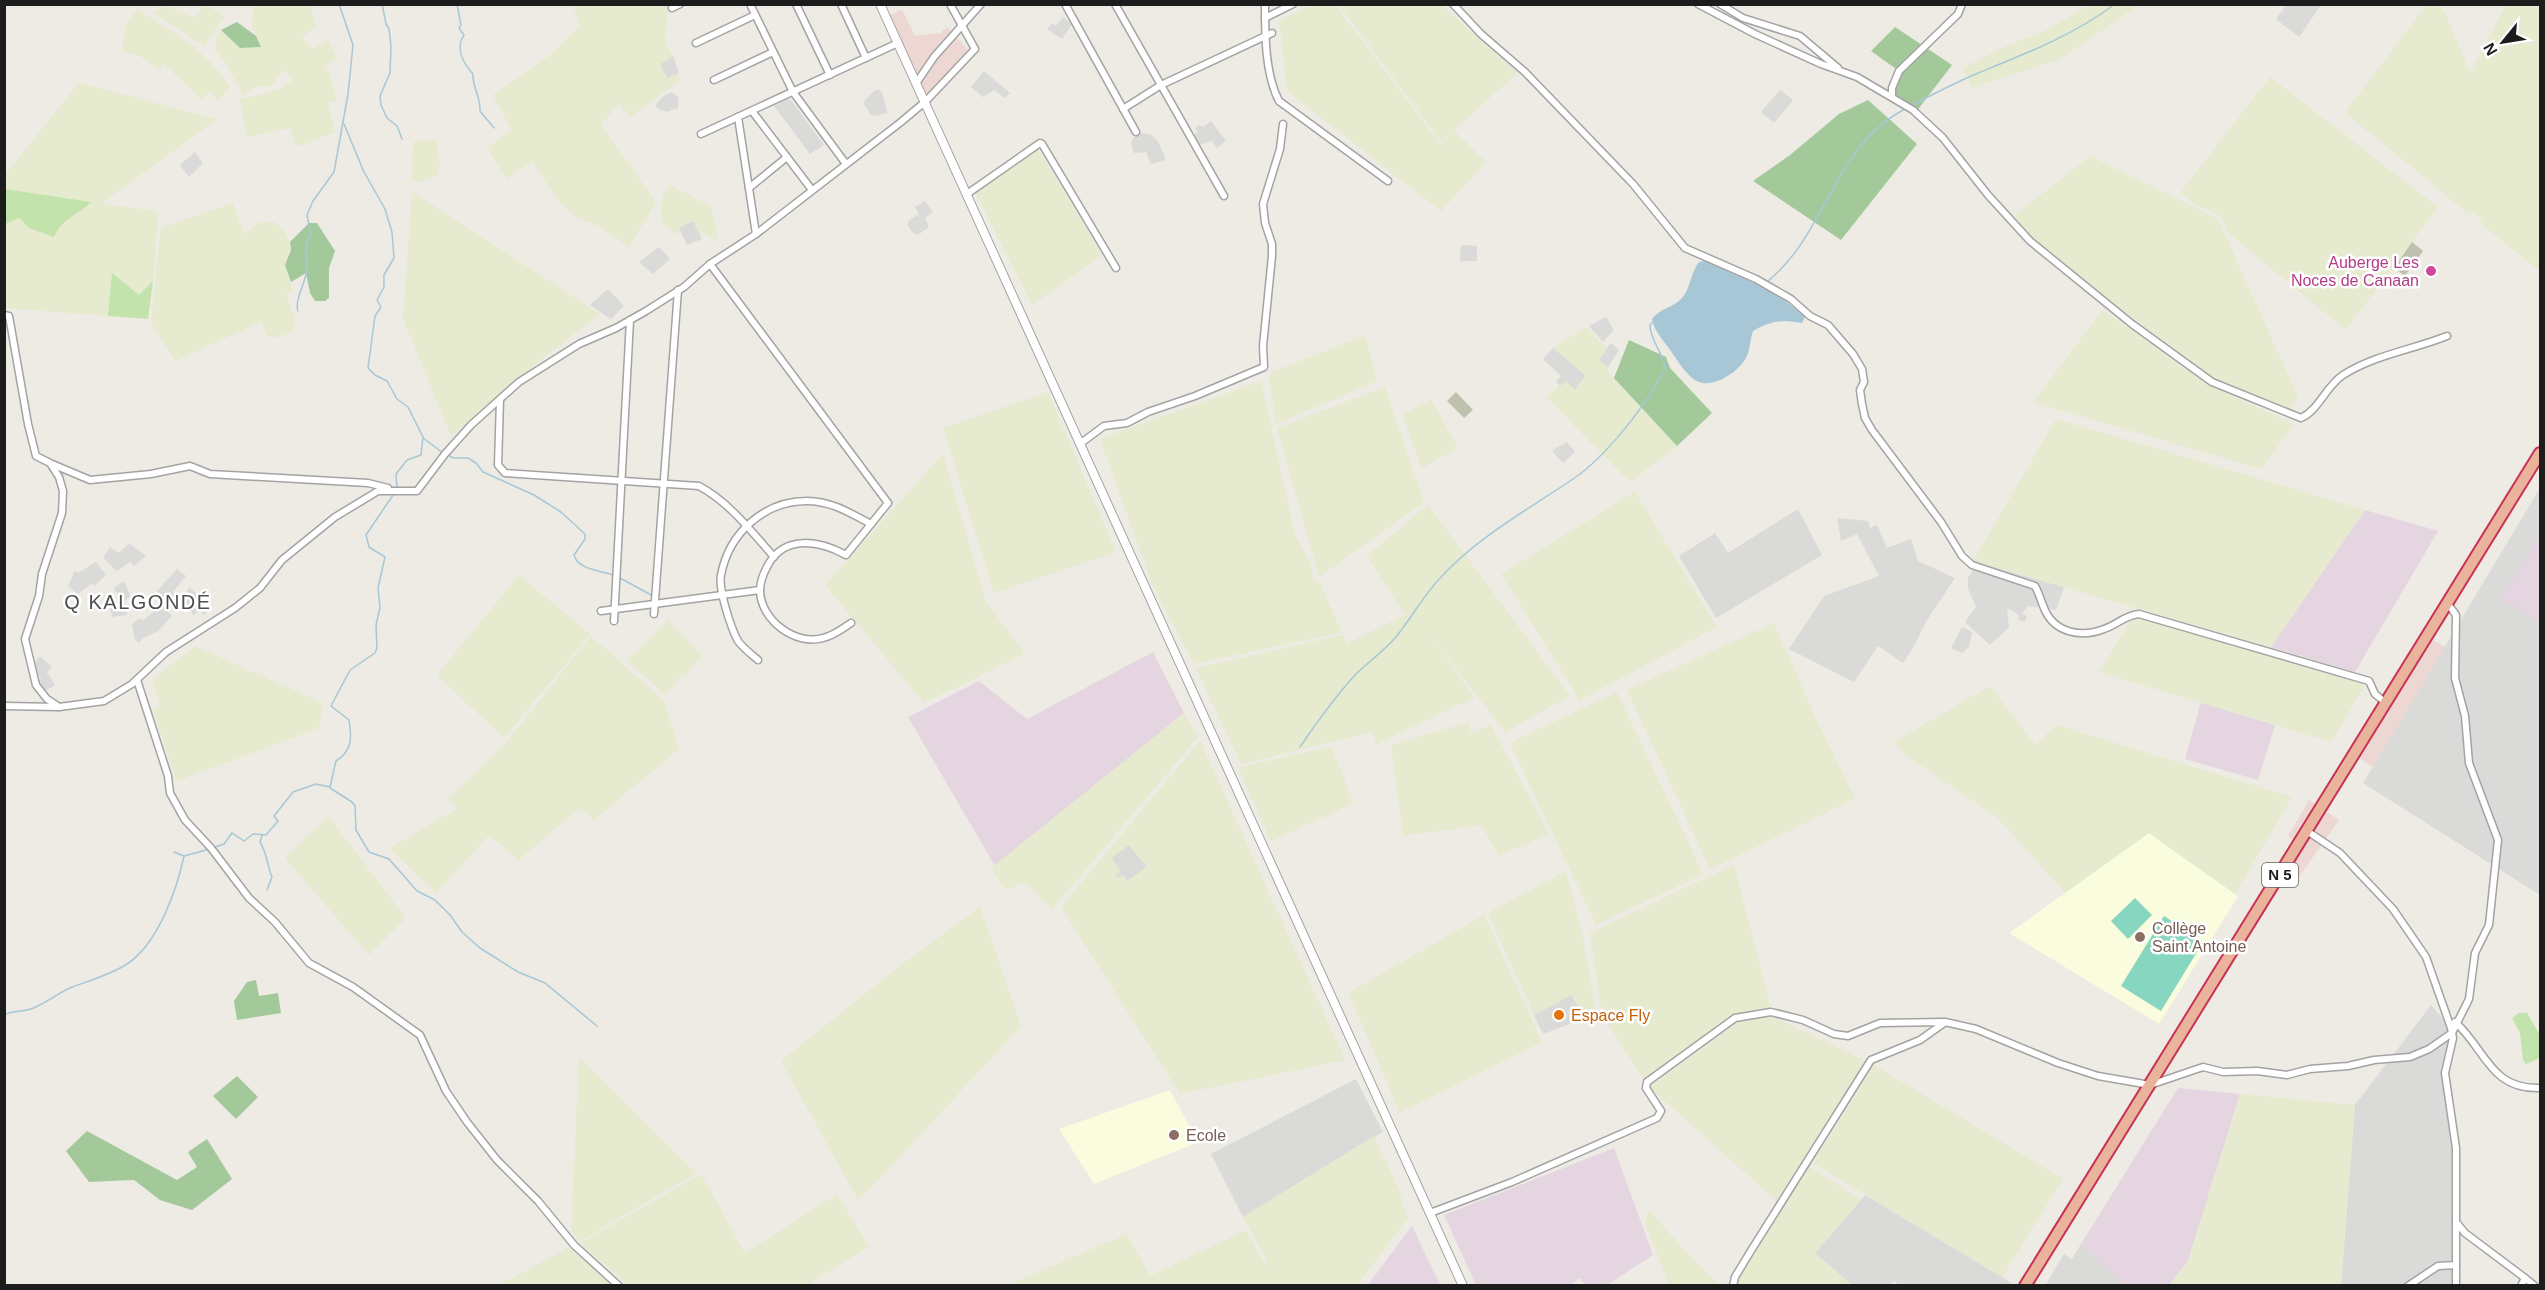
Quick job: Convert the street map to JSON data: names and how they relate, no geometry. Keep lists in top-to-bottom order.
{
  "streets": {
    "highway": ["N 5"]
  },
  "districts": ["Q KALGONDÉ"],
  "places": [
    "Auberge Les Noces de Canaan",
    "Collège Saint Antoine",
    "Espace Fly",
    "Ecole"
  ],
  "north": "bottom left"
}
